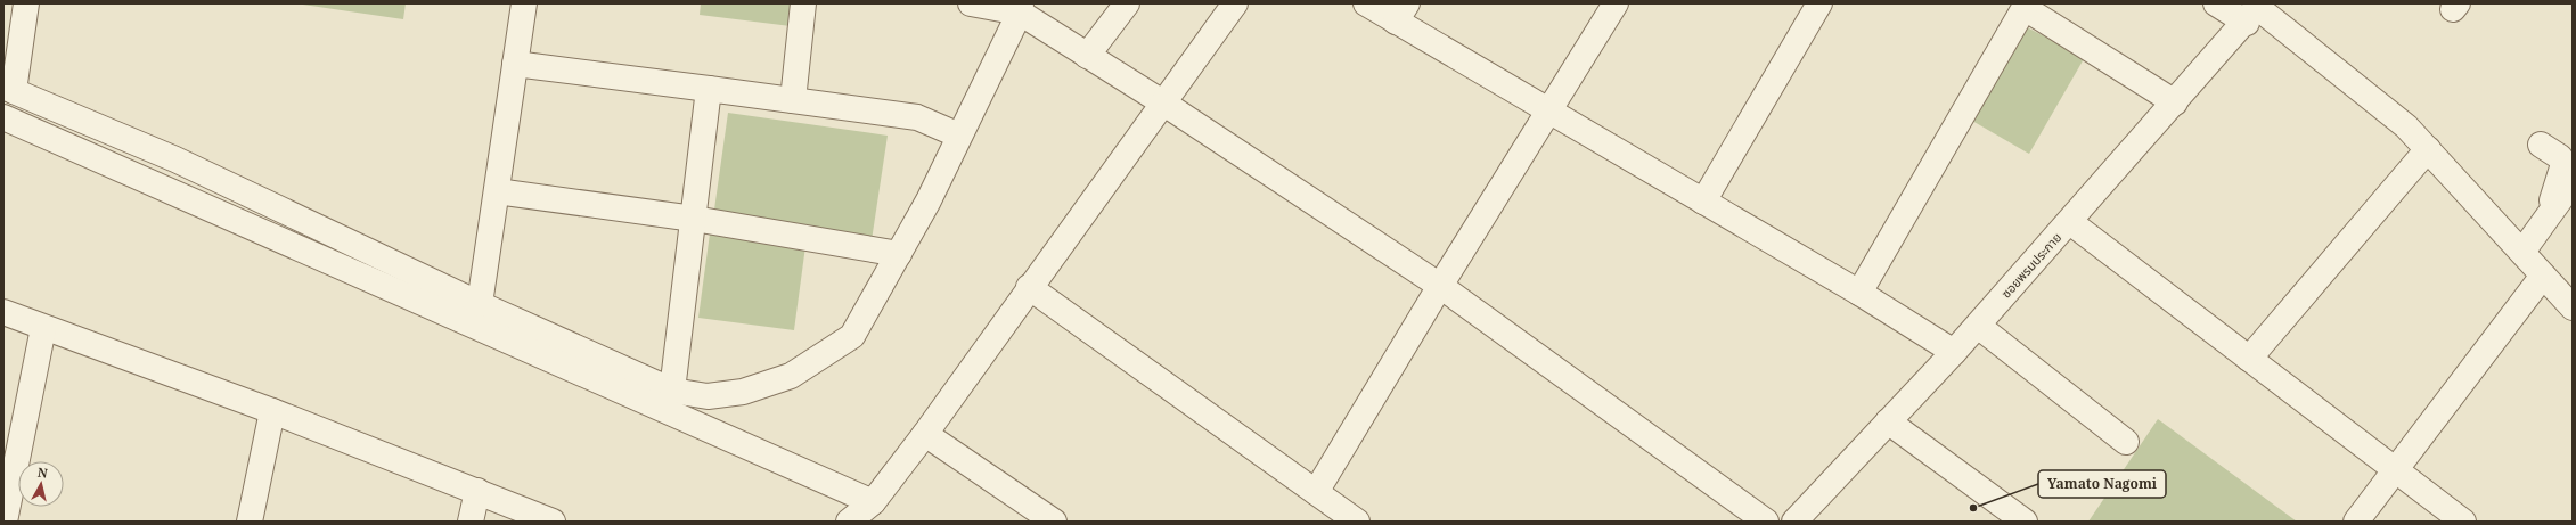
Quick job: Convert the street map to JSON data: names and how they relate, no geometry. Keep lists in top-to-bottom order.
{
  "streets": {
    "street": ["ซอยพรมประกาย"]
  },
  "places": ["Yamato Nagomi"],
  "north": "top"
}
